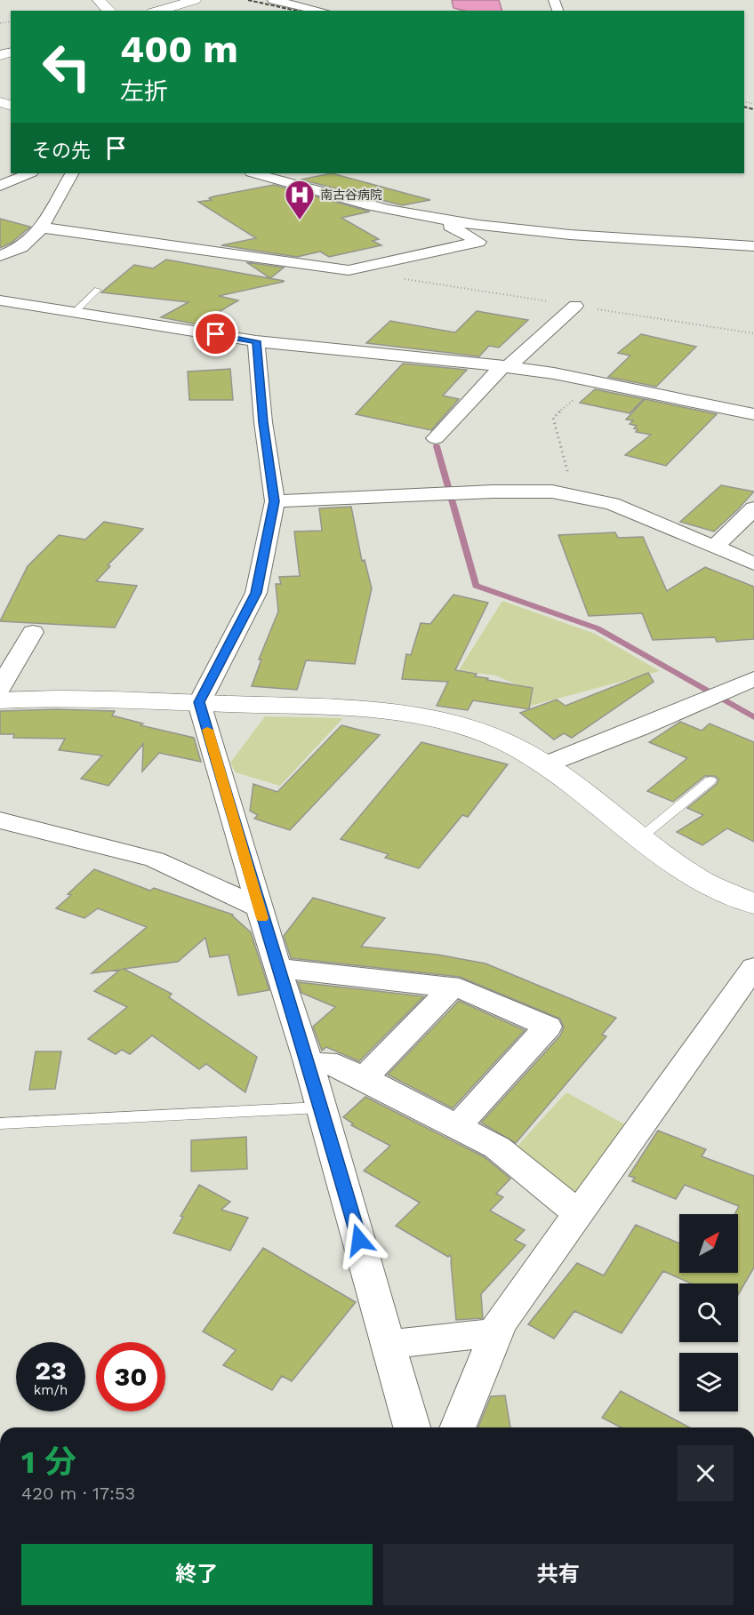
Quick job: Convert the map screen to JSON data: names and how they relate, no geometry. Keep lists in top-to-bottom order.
{
  "places": {
    "hospital": ["南古谷病院"]
  },
  "north": "top right",
  "page": {
    "turn": ["400 m", "左折"],
    "then": "その先",
    "speed": "23 km/h",
    "limit": "30",
    "heading": ["1 分", "420 m · 17:53"],
    "buttons": ["終了", "共有"]
  }
}
